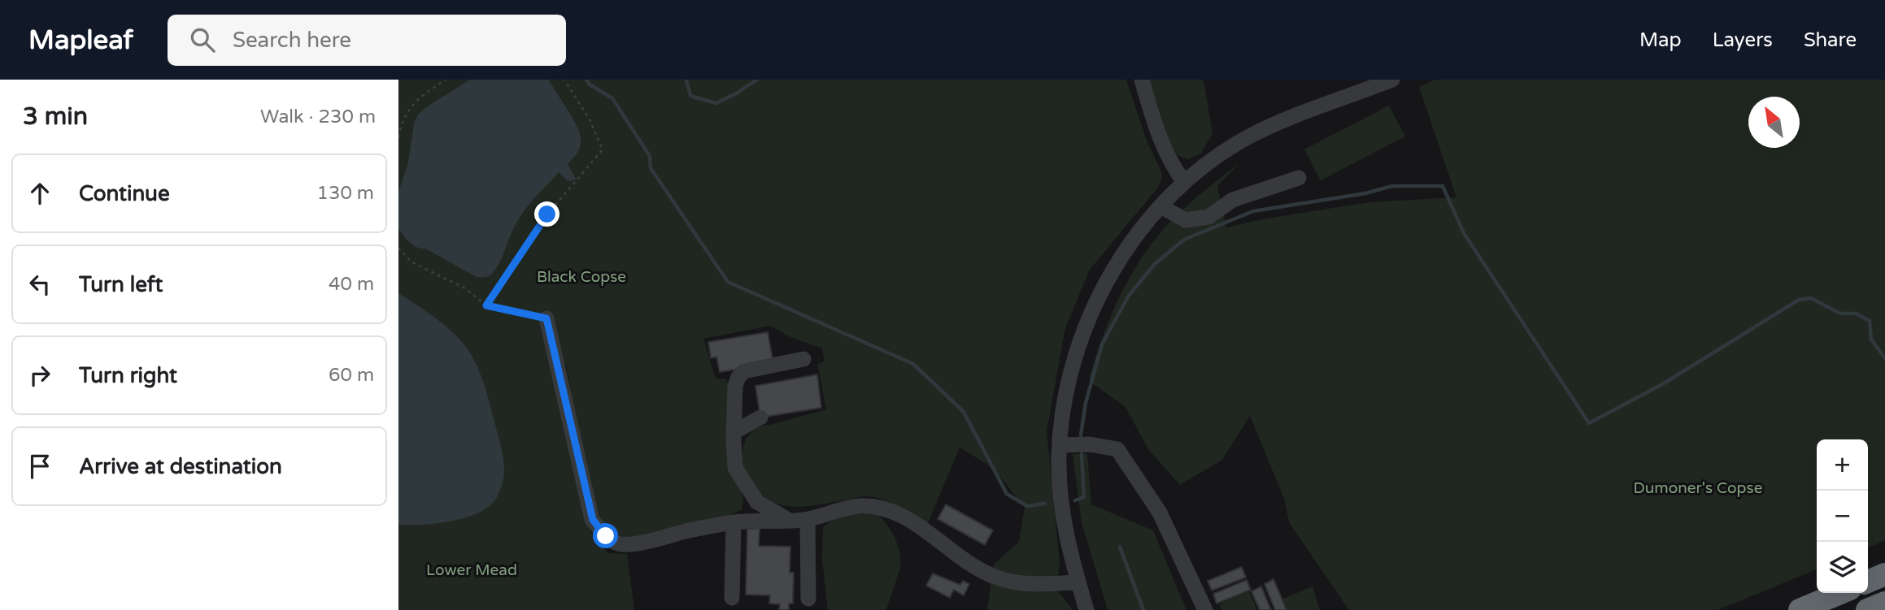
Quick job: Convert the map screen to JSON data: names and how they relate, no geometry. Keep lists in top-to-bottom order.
{
  "parks": ["Black Copse", "Dumoner's Copse", "Lower Mead"],
  "north": "top left",
  "page": {
    "header": "Mapleaf",
    "search": "Search here",
    "nav": ["Map", "Layers", "Share"],
    "heading": ["3 min", "Walk · 230 m"],
    "list": [
      ["Continue", "130 m"],
      ["Turn left", "40 m"],
      ["Turn right", "60 m"],
      "Arrive at destination"
    ],
    "map_buttons": ["+", "−"]
  }
}
